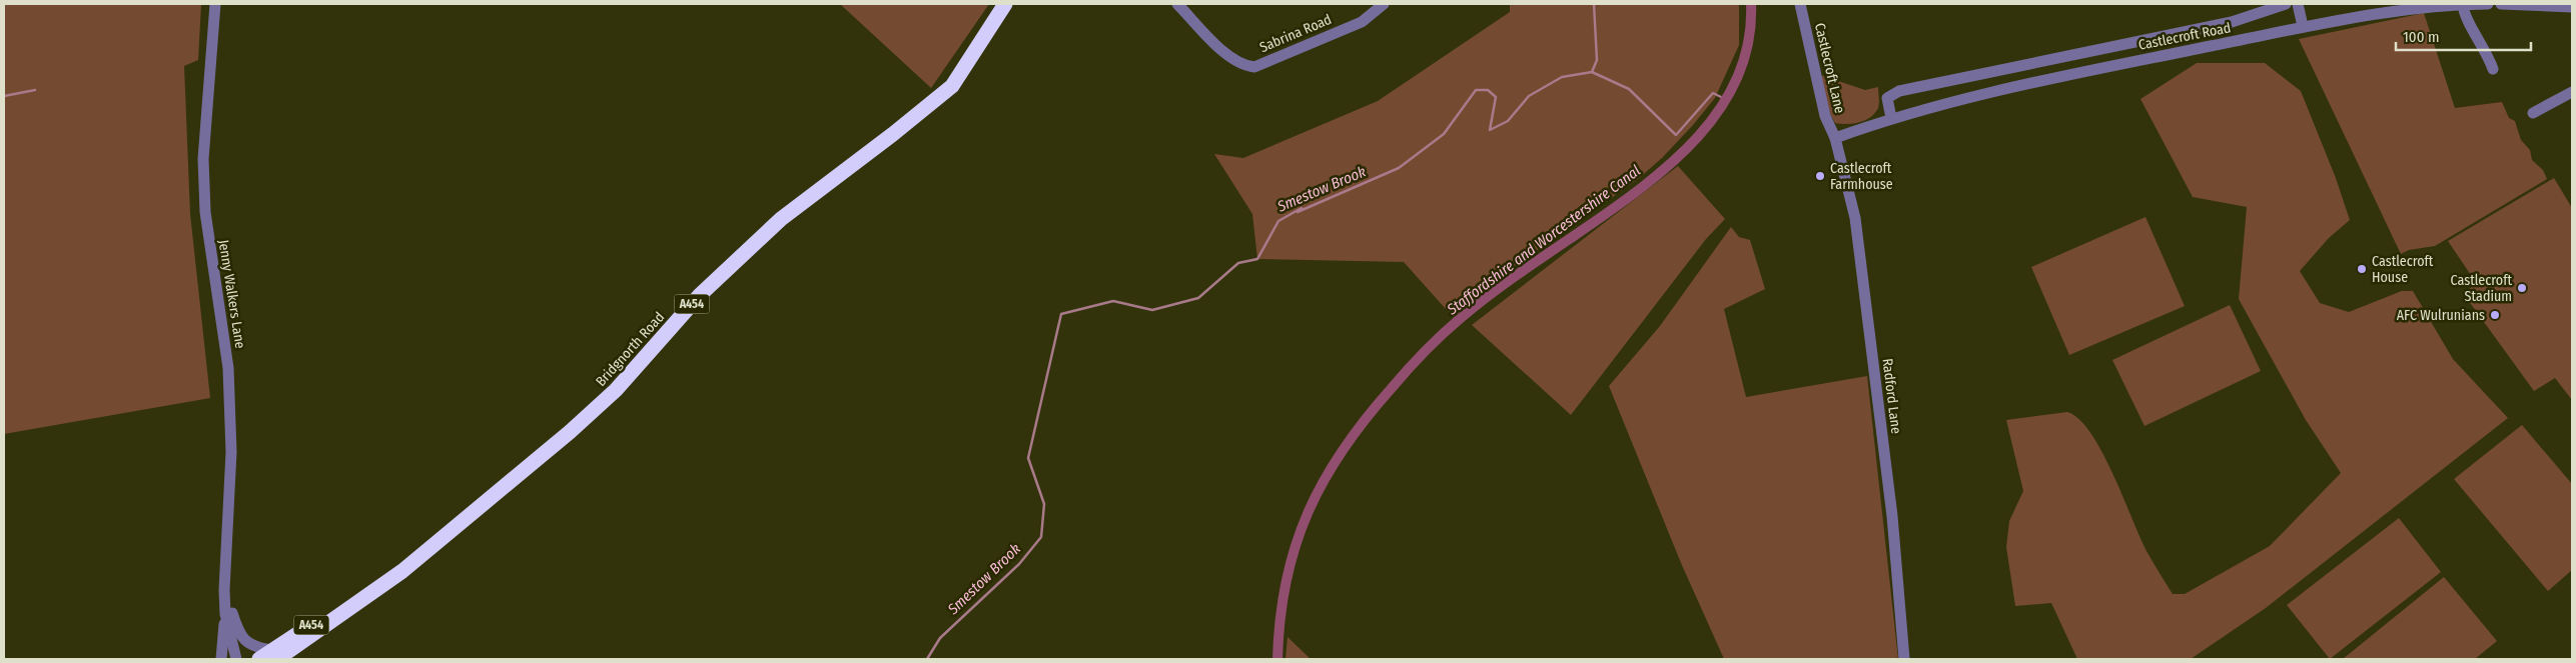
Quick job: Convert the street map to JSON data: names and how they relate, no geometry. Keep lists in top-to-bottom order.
{
  "streets": {
    "highway": ["A454", "Bridgnorth Road"],
    "street": [
      "Sabrina Road",
      "Castlecroft Road",
      "Castlecroft Lane",
      "Jenny Walkers Lane",
      "Radford Lane"
    ]
  },
  "crossings": [
    ["Castlecroft Road", "Castlecroft Lane"],
    ["Castlecroft Road", "Radford Lane"],
    ["Castlecroft Lane", "Radford Lane"],
    ["Jenny Walkers Lane", "Bridgnorth Road"]
  ],
  "water": ["Smestow Brook", "Staffordshire and Worcestershire Canal"],
  "places": [
    "Castlecroft Farmhouse",
    "Castlecroft House",
    "Castlecroft Stadium",
    "AFC Wulrunians"
  ],
  "scale_bar": "100 m"
}
